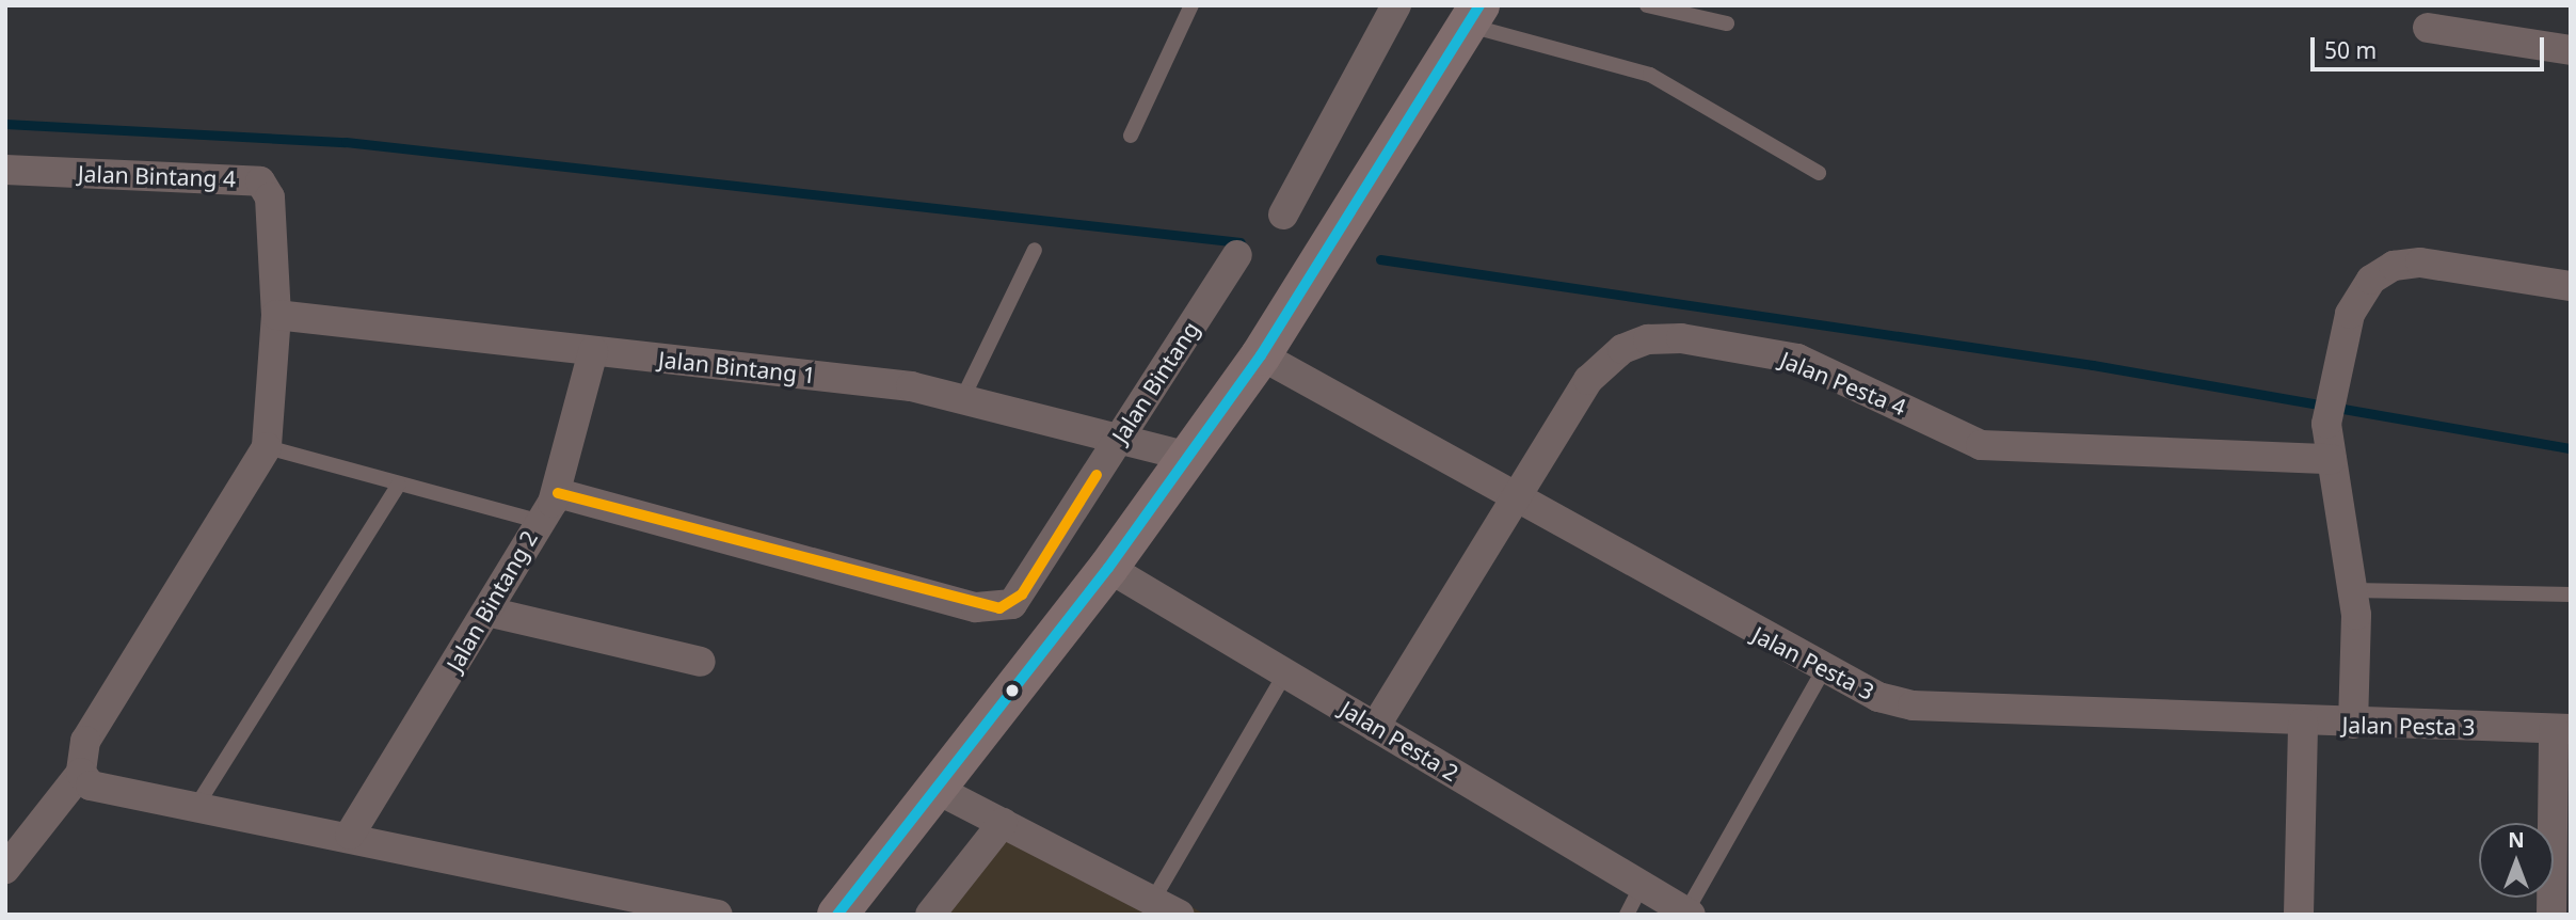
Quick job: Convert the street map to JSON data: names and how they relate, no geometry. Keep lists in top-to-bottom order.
{
  "streets": {
    "street": [
      "Jalan Bintang 4",
      "Jalan Bintang 1",
      "Jalan Bintang",
      "Jalan Pesta 4",
      "Jalan Bintang 2",
      "Jalan Pesta 3",
      "Jalan Pesta 2"
    ]
  },
  "crossings": [
    ["Jalan Bintang 4", "Jalan Bintang 1"],
    ["Jalan Bintang 1", "Jalan Bintang"],
    ["Jalan Bintang 1", "Jalan Bintang 2"],
    ["Jalan Bintang", "Jalan Bintang 2"],
    ["Jalan Pesta 4", "Jalan Pesta 3"],
    ["Jalan Pesta 4", "Jalan Pesta 2"]
  ],
  "scale_bar": "50 m",
  "north": "top"
}
